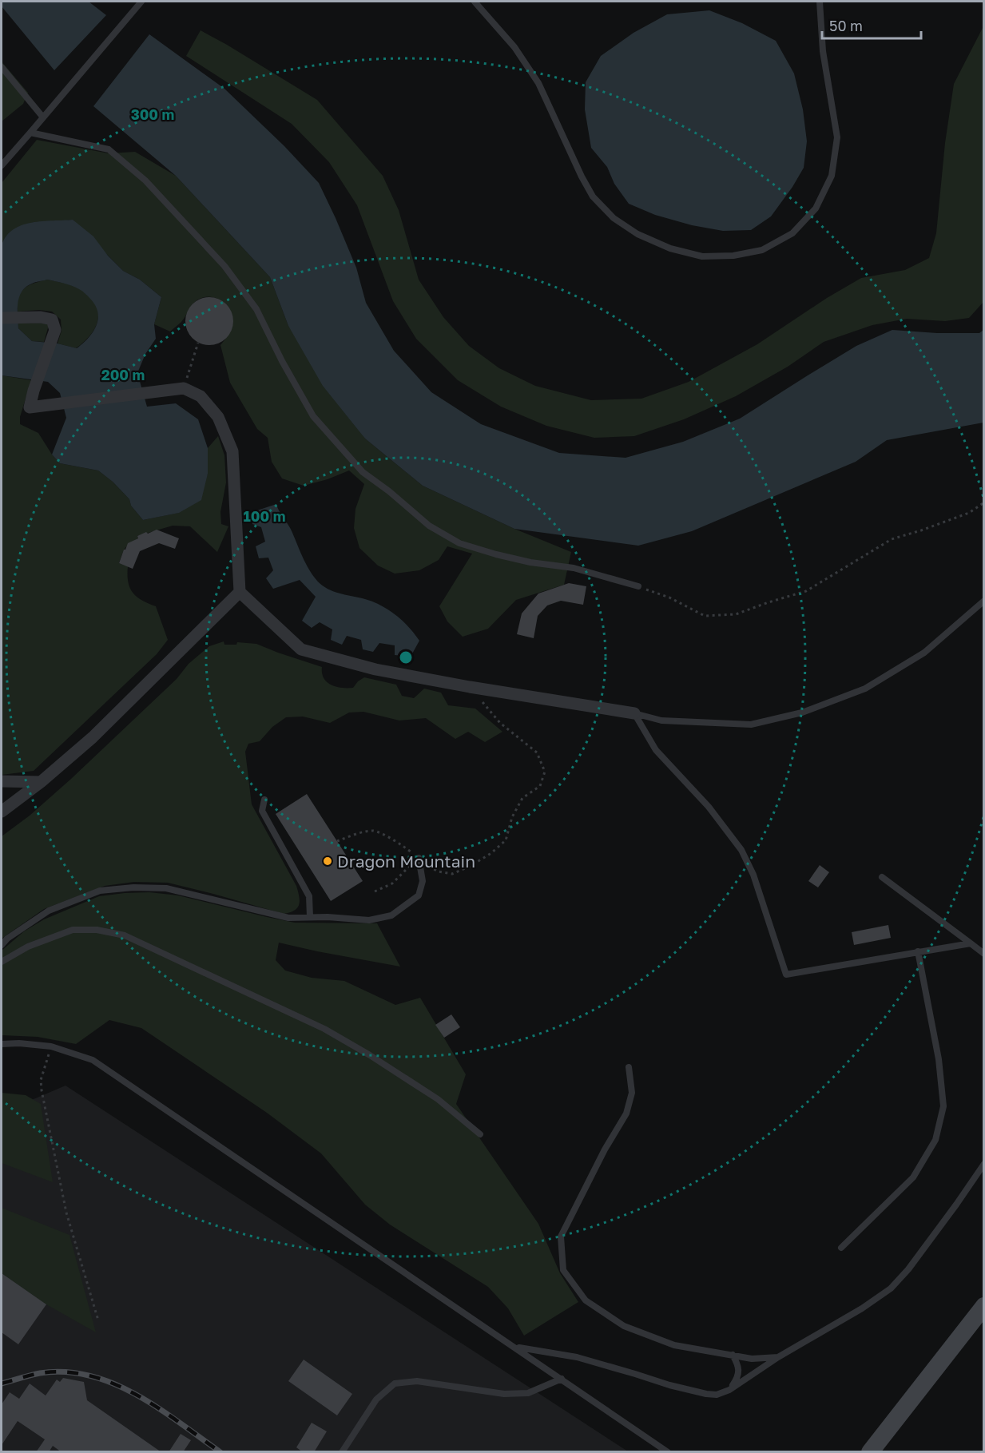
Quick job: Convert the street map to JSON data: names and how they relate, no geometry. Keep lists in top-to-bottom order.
{
  "places": ["Dragon Mountain"],
  "scale_bar": "50 m",
  "rings": ["300 m", "200 m", "100 m"]
}
